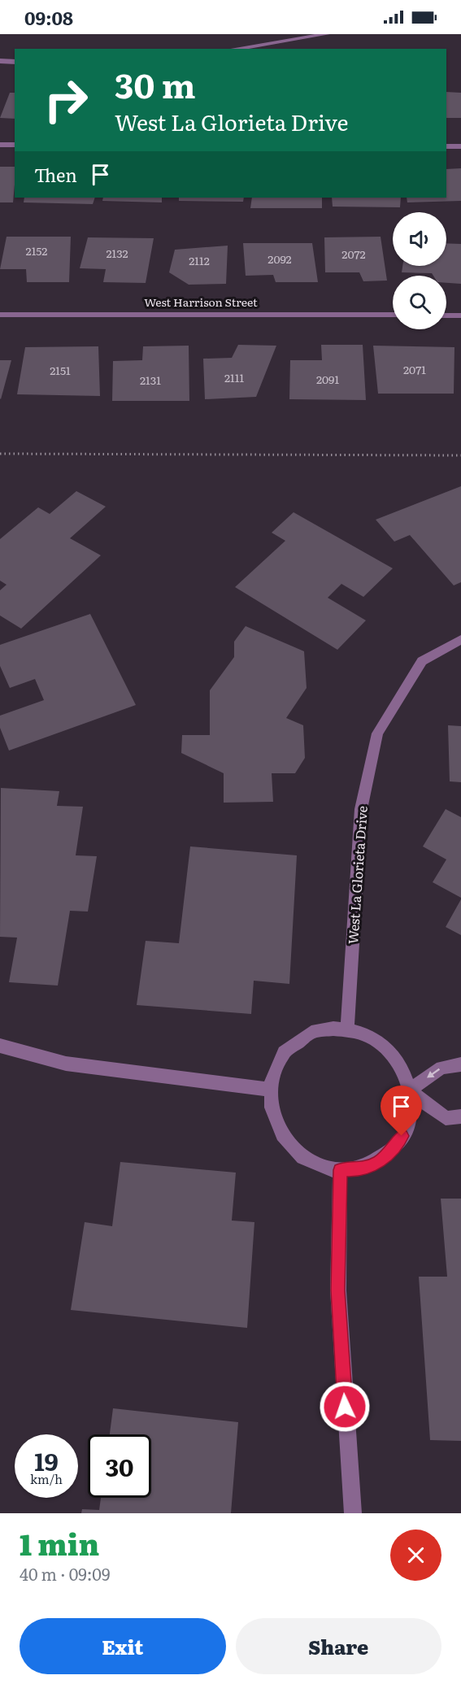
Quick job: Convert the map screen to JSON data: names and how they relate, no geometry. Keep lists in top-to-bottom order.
{
  "streets": {
    "street": ["West Harrison Street", "West La Glorieta Drive"]
  },
  "house_numbers": [
    "2152",
    "2132",
    "2072",
    "2092",
    "2112",
    "2071",
    "2151",
    "2111",
    "2091",
    "2131"
  ],
  "page": {
    "status": "09:08",
    "turn": ["30 m", "West La Glorieta Drive"],
    "then": "Then",
    "speed": "19 km/h",
    "limit": "30",
    "heading": ["1 min", "40 m · 09:09"],
    "buttons": ["Exit", "Share"]
  }
}
